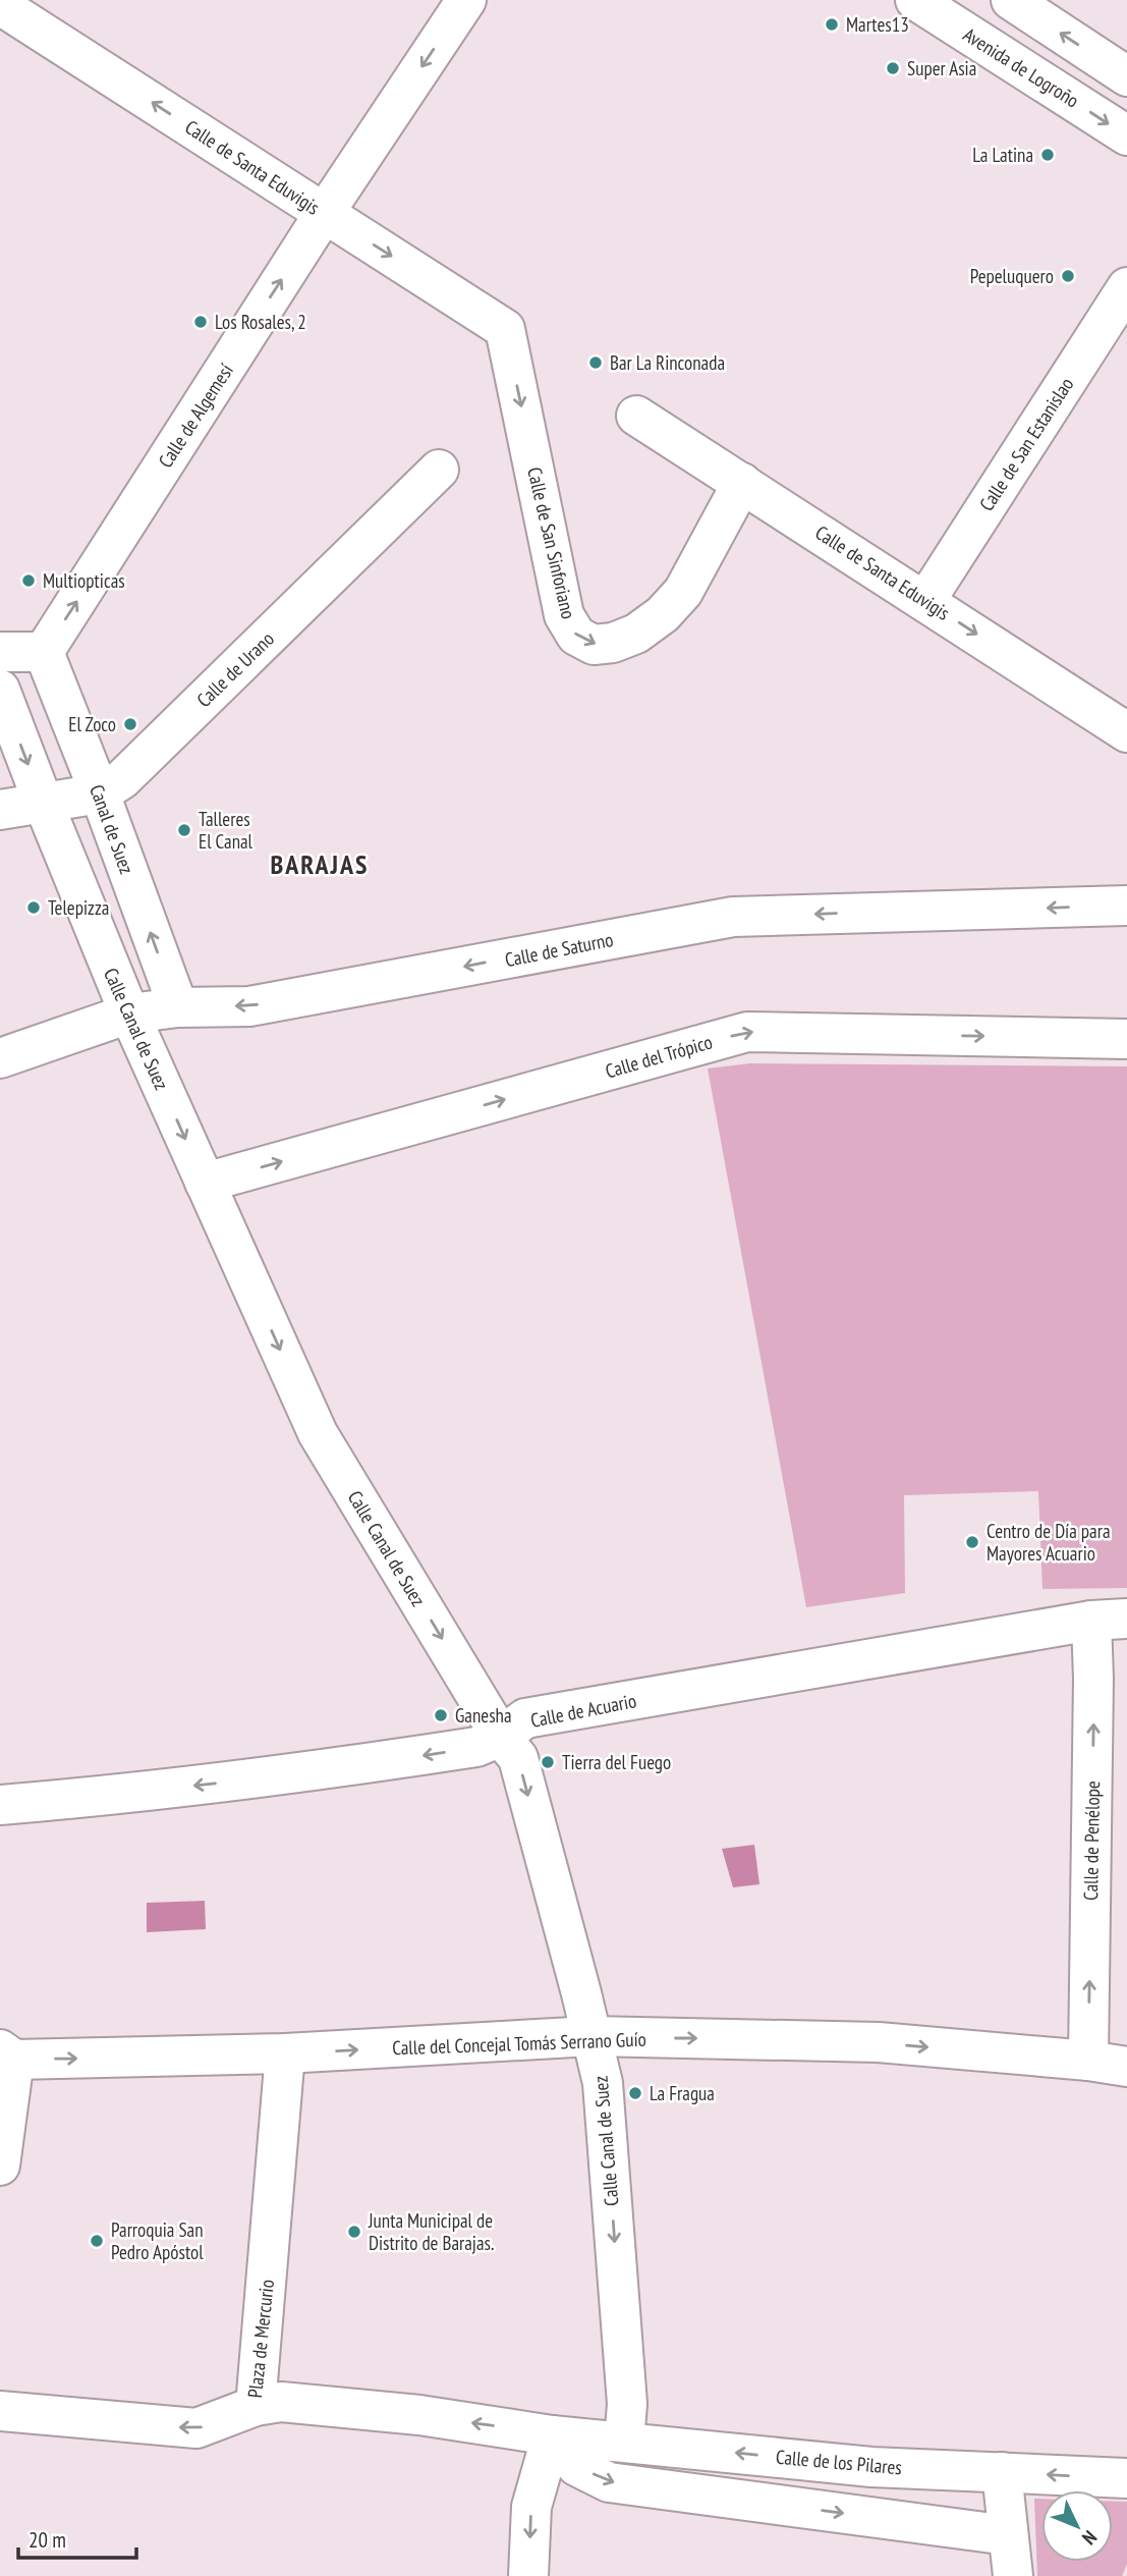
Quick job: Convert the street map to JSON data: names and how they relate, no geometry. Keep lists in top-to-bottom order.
{
  "streets": {
    "street": [
      "Avenida de Logroño",
      "Calle de Santa Eduvigis",
      "Calle de Algemesí",
      "Calle de San Estanislao",
      "Calle de San Sinforiano",
      "Calle de Urano",
      "Canal de Suez",
      "Calle de Saturno",
      "Calle Canal de Suez",
      "Calle del Trópico",
      "Calle de Acuario",
      "Calle de Penélope",
      "Calle del Concejal Tomás Serrano Guío",
      "Plaza de Mercurio",
      "Calle de los Pilares"
    ]
  },
  "crossings": [
    ["Calle de Santa Eduvigis", "Calle de Algemesí"],
    ["Calle de Santa Eduvigis", "Calle de San Estanislao"],
    ["Calle de Santa Eduvigis", "Calle de San Sinforiano"],
    ["Calle de Algemesí", "Canal de Suez"],
    ["Calle de Urano", "Canal de Suez"],
    ["Calle de Urano", "Calle Canal de Suez"],
    ["Canal de Suez", "Calle de Saturno"],
    ["Calle de Saturno", "Calle Canal de Suez"],
    ["Calle Canal de Suez", "Calle del Trópico"],
    ["Calle Canal de Suez", "Calle de Acuario"],
    ["Calle Canal de Suez", "Calle del Concejal Tomás Serrano Guío"],
    ["Calle Canal de Suez", "Calle de los Pilares"],
    ["Calle de Acuario", "Calle de Penélope"],
    ["Calle de Penélope", "Calle del Concejal Tomás Serrano Guío"],
    ["Calle del Concejal Tomás Serrano Guío", "Plaza de Mercurio"],
    ["Plaza de Mercurio", "Calle de los Pilares"]
  ],
  "one_way": [
    "Canal de Suez",
    "Calle de Saturno",
    "Calle Canal de Suez",
    "Calle del Trópico",
    "Calle de Acuario",
    "Calle de Penélope",
    "Calle del Concejal Tomás Serrano Guío",
    "Plaza de Mercurio"
  ],
  "districts": ["BARAJAS"],
  "places": [
    "Martes13",
    "Super Asia",
    "La Latina",
    "Pepeluquero",
    "Los Rosales, 2",
    "Bar La Rinconada",
    "Multiopticas",
    "El Zoco",
    "Talleres El Canal",
    "Telepizza",
    "Centro de Día para Mayores Acuario",
    "Ganesha",
    "Tierra del Fuego",
    "La Fragua",
    "Junta Municipal de Distrito de Barajas.",
    "Parroquia San Pedro Apóstol"
  ],
  "scale_bar": "20 m",
  "north": "bottom right"
}
